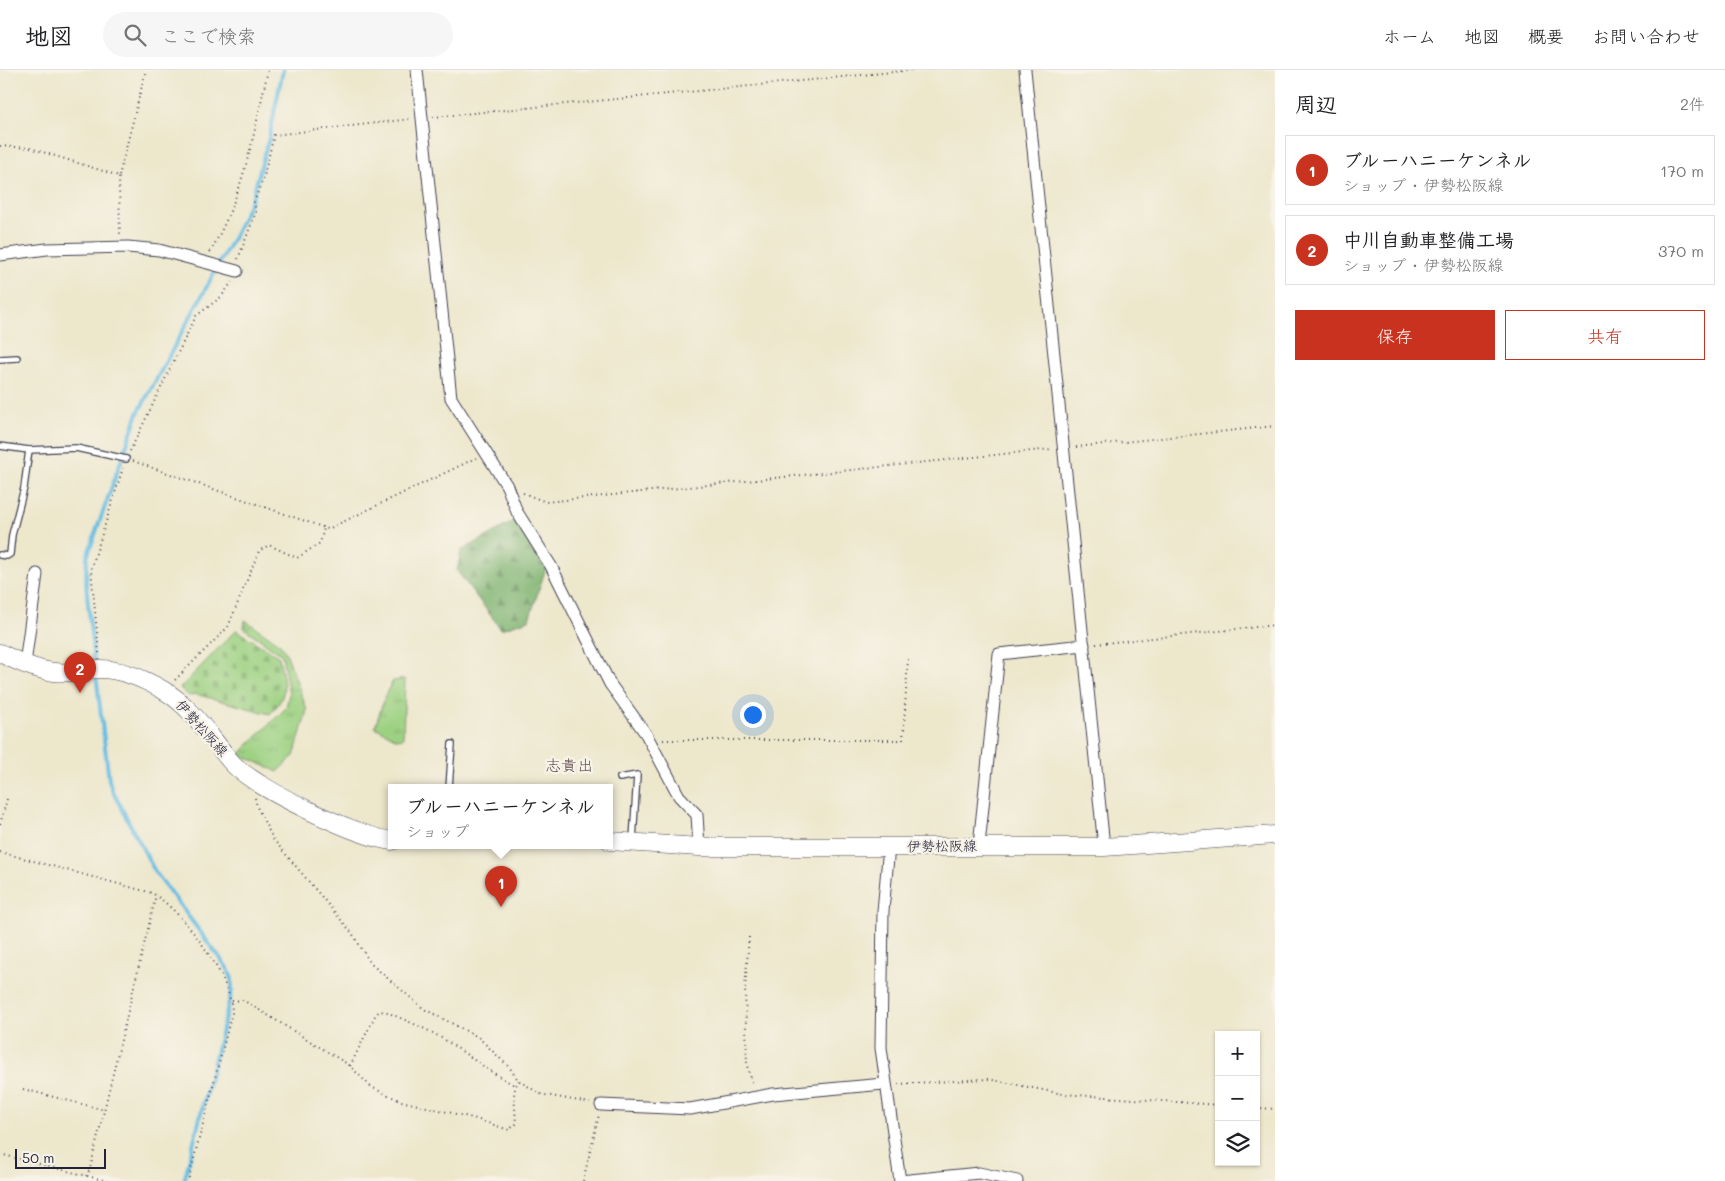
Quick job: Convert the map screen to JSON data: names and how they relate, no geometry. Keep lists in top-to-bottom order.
{
  "streets": {
    "main road": ["伊勢松阪線"]
  },
  "districts": ["志貴出"],
  "scale_bar": "50 m",
  "page": {
    "header": "地図",
    "search": "ここで検索",
    "nav": [
      "ホーム",
      "地図",
      "概要",
      "お問い合わせ"
    ],
    "heading": ["周辺", "2件"],
    "list": [
      {
        "mark": "1",
        "name": "ブルーハニーケンネル",
        "note": "ショップ · 伊勢松阪線",
        "value": "170 m"
      },
      {
        "mark": "2",
        "name": "中川自動車整備工場",
        "note": "ショップ · 伊勢松阪線",
        "value": "370 m"
      }
    ],
    "buttons": ["保存", "共有"],
    "pins": ["2", "1"],
    "popup": ["ブルーハニーケンネル", "ショップ"],
    "map_buttons": ["+", "−"],
    "scale": "50 m"
  }
}
